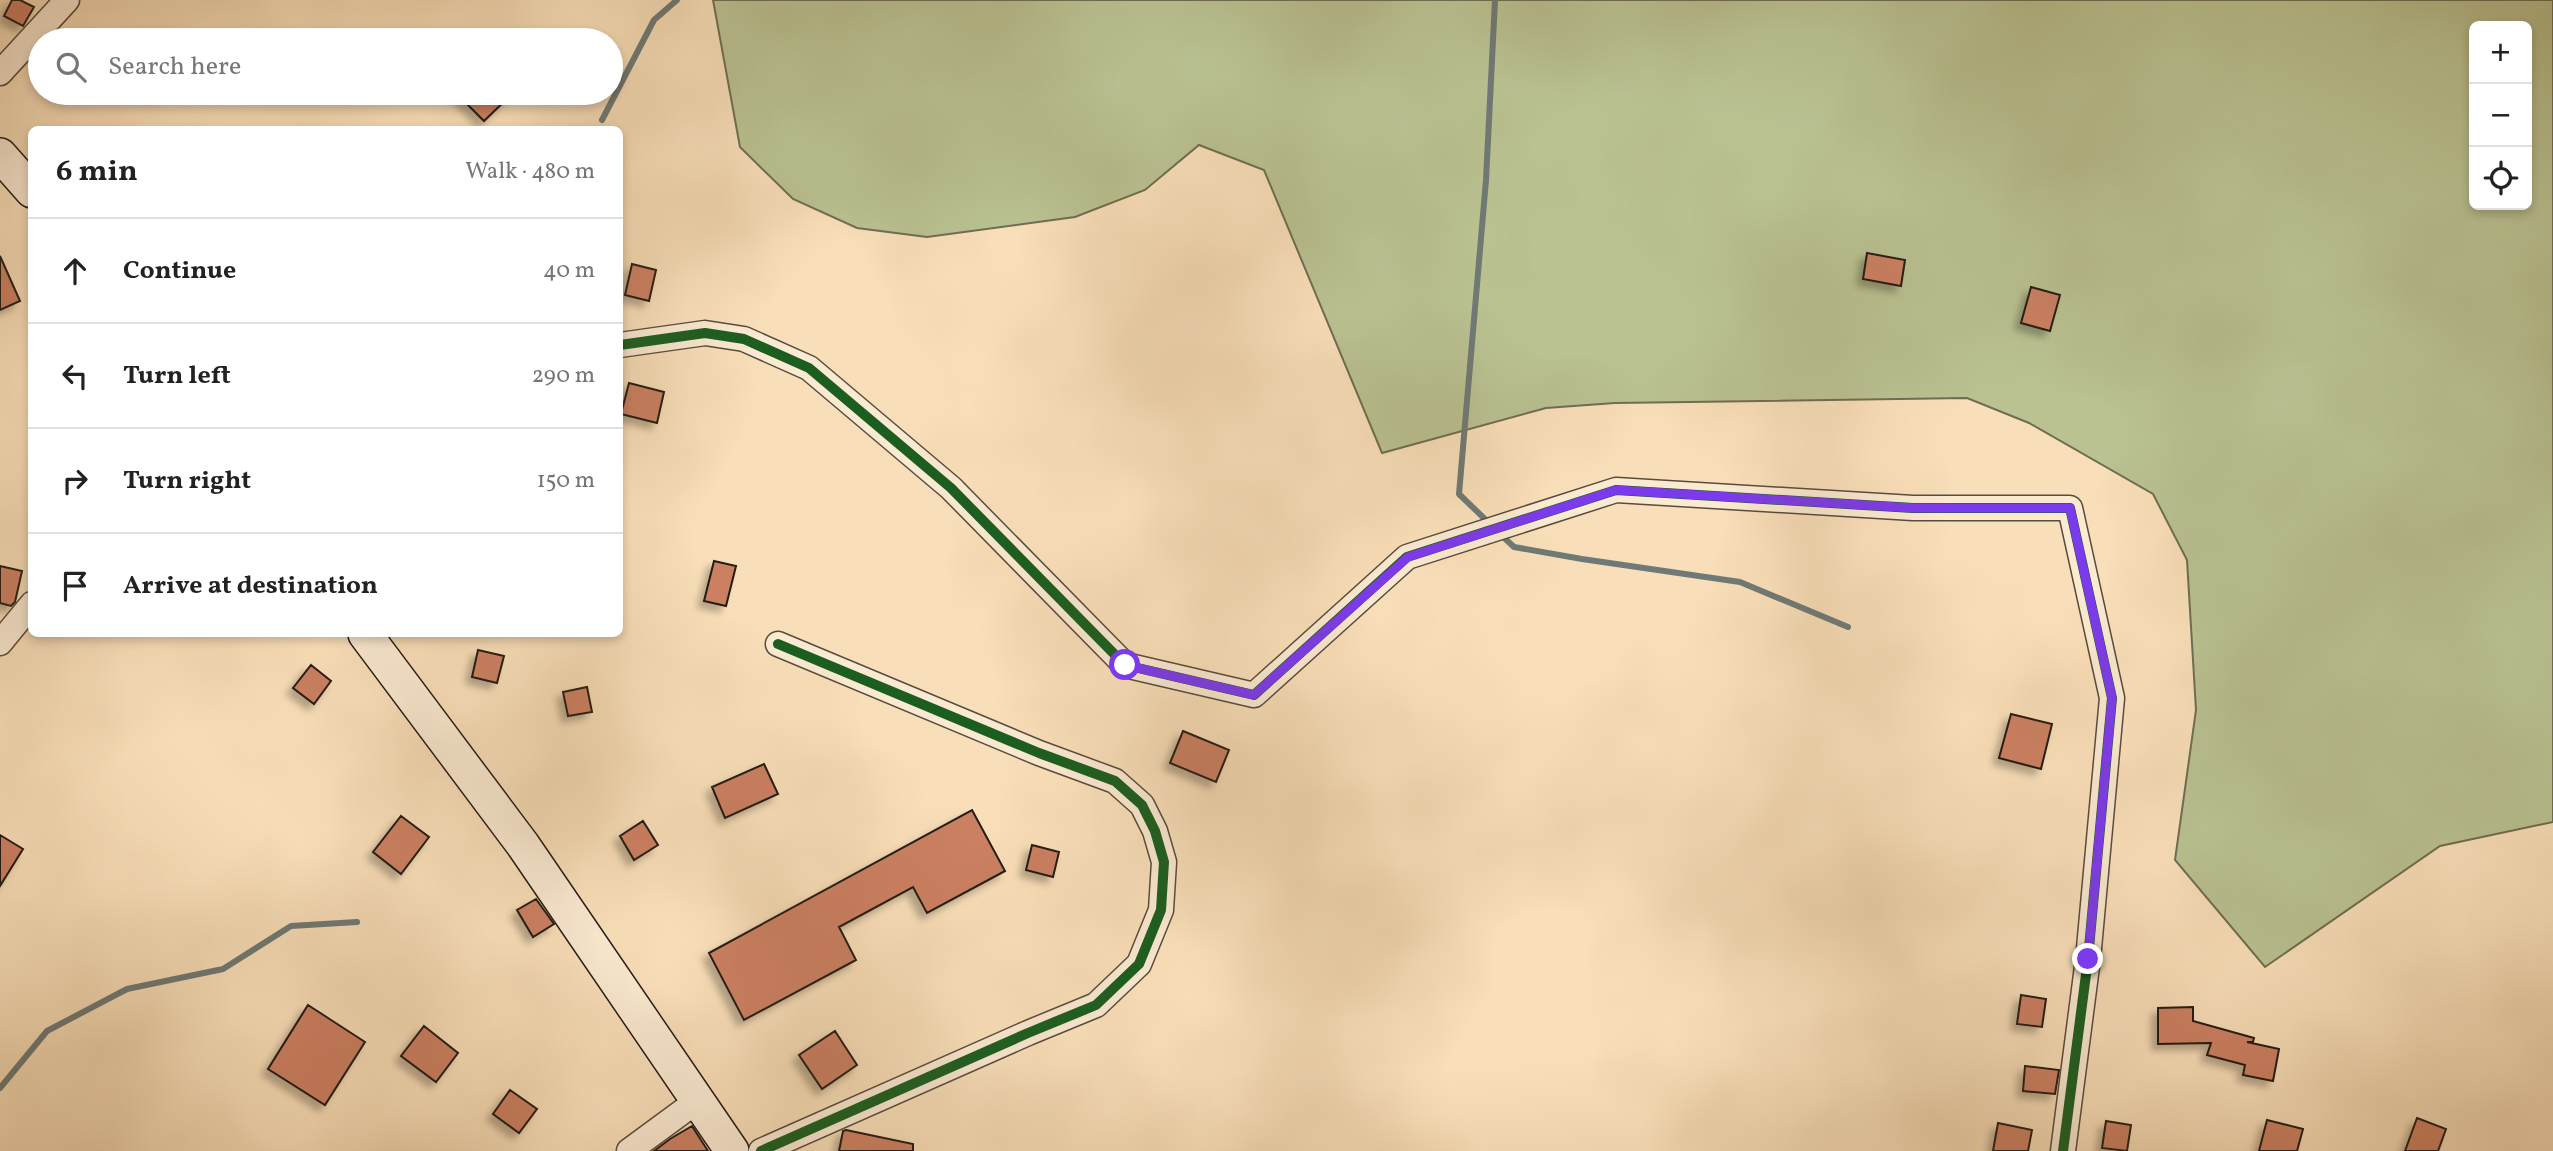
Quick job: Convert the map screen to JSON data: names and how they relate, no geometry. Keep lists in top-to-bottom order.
{
  "page": {
    "map_buttons": ["+", "−"],
    "search": "Search here",
    "heading": ["6 min", "Walk · 480 m"],
    "list": [
      ["Continue", "40 m"],
      ["Turn left", "290 m"],
      ["Turn right", "150 m"],
      "Arrive at destination"
    ]
  }
}
